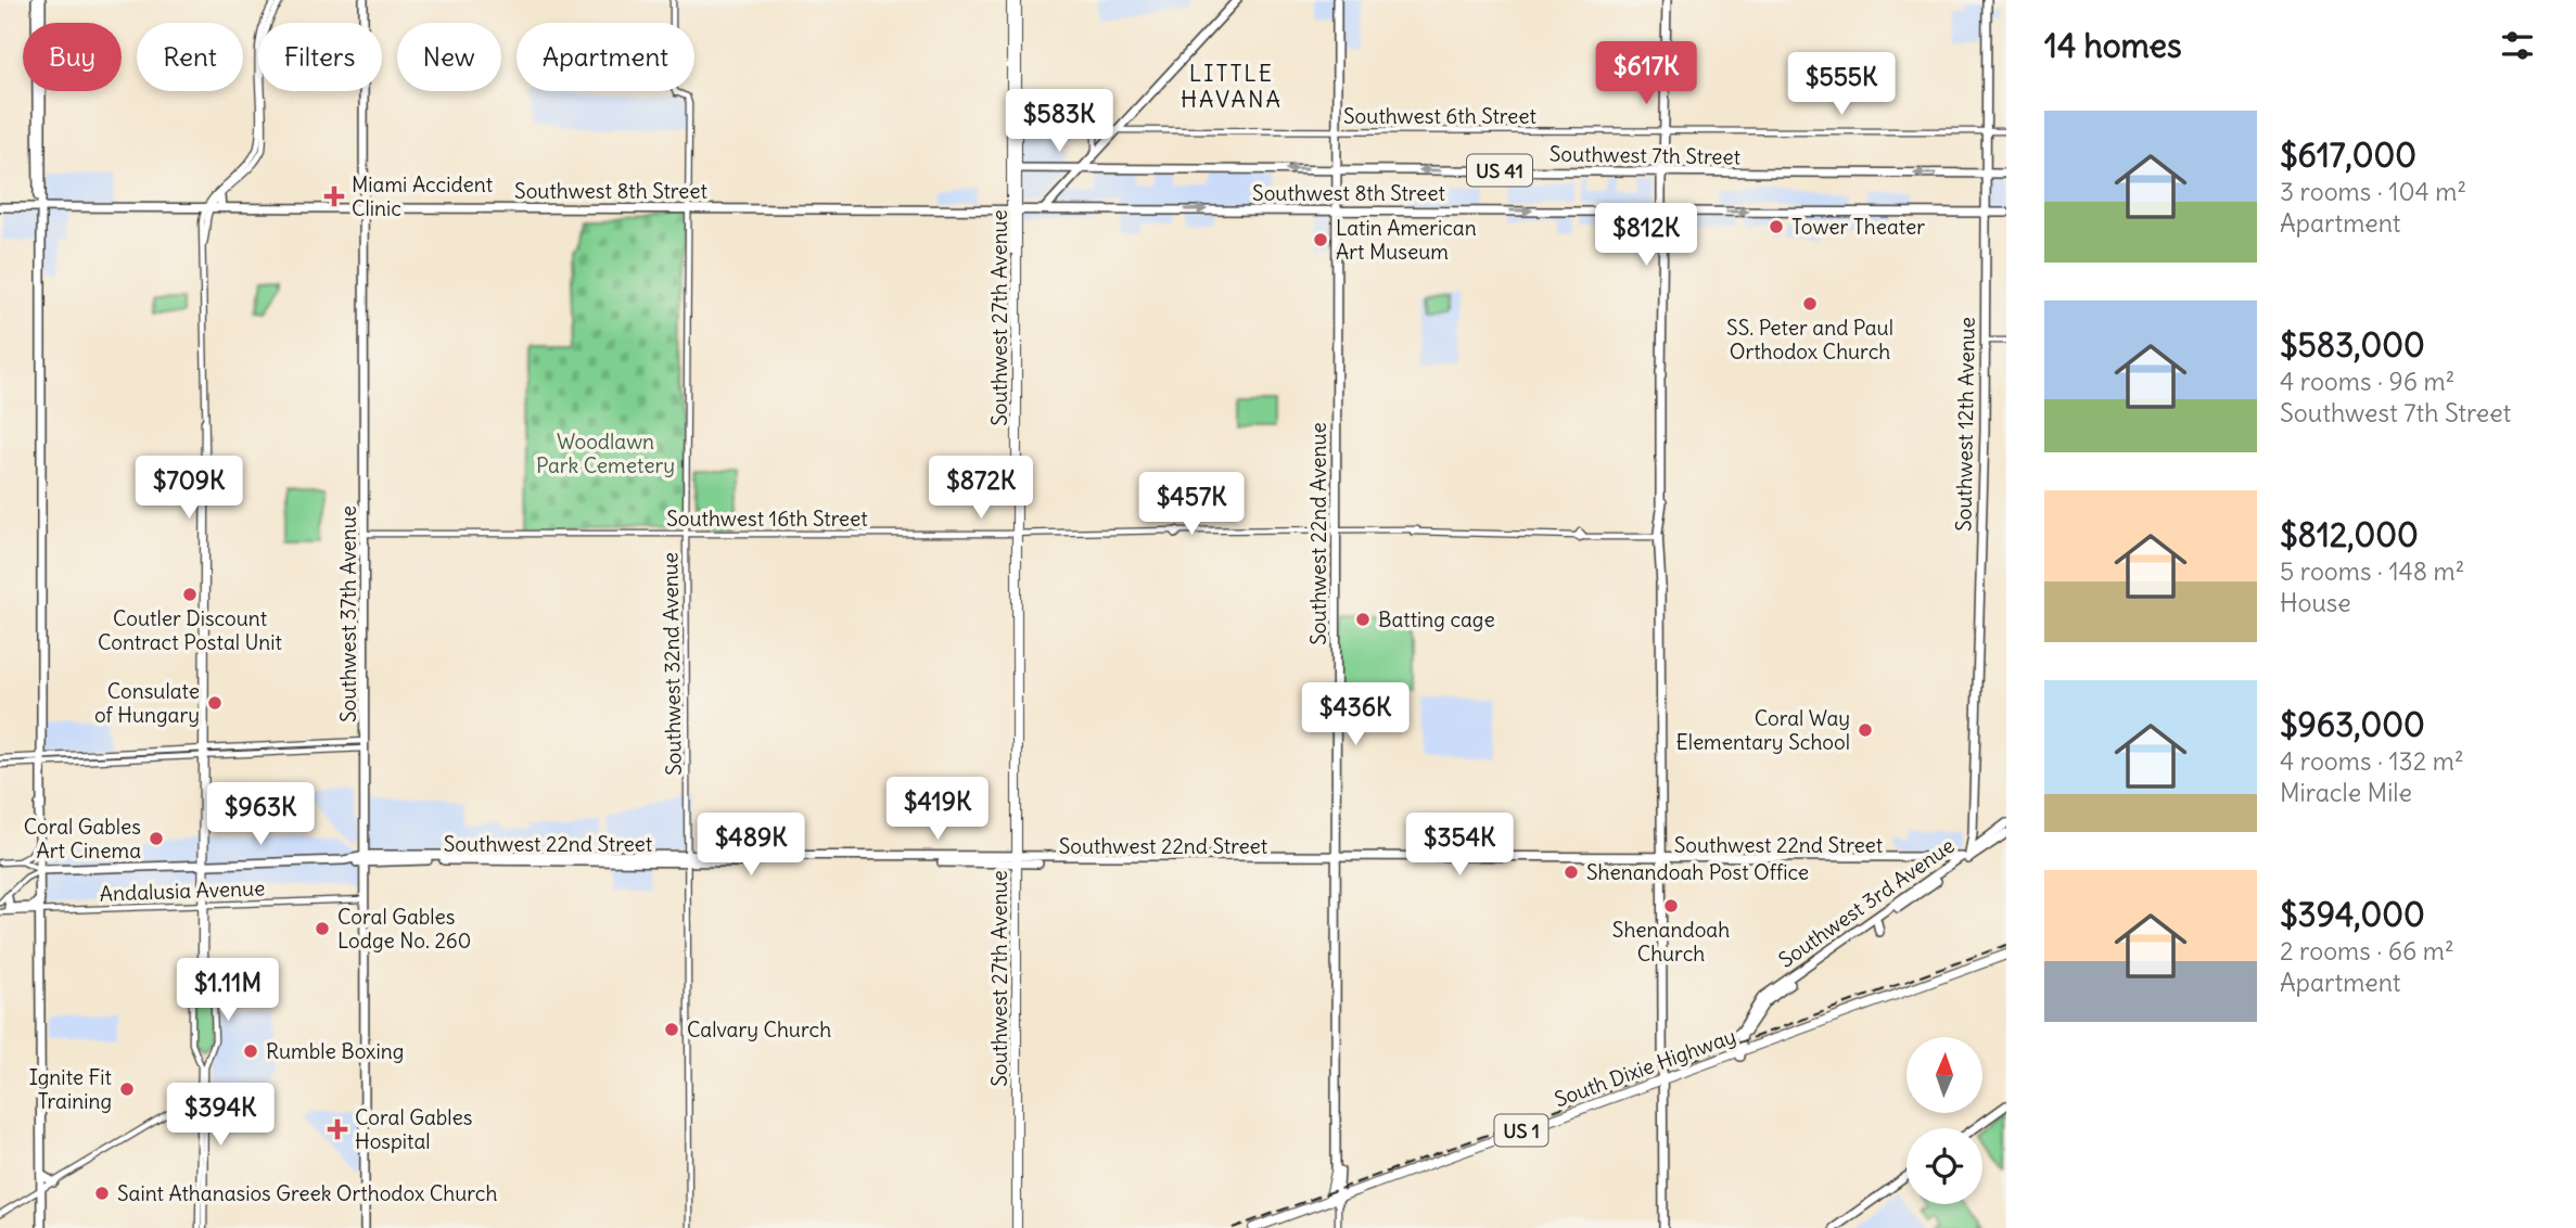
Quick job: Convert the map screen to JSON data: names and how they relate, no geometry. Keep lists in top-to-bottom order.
{
  "streets": {
    "highway": ["Southwest 27th Avenue", "South Dixie Highway", "US 1"],
    "main road": [
      "Southwest 7th Street",
      "US 41",
      "Southwest 8th Street",
      "Southwest 12th Avenue",
      "Southwest 22nd Avenue",
      "Southwest 37th Avenue",
      "Southwest 22nd Street",
      "Southwest 3rd Avenue"
    ],
    "street": [
      "Southwest 6th Street",
      "Southwest 16th Street",
      "Southwest 32nd Avenue",
      "Andalusia Avenue"
    ]
  },
  "crossings": [
    ["Southwest 6th Street", "Southwest 27th Avenue"],
    ["Southwest 6th Street", "Southwest 12th Avenue"],
    ["Southwest 6th Street", "Southwest 22nd Avenue"],
    ["Southwest 7th Street", "Southwest 27th Avenue"],
    ["Southwest 7th Street", "Southwest 12th Avenue"],
    ["Southwest 7th Street", "Southwest 22nd Avenue"],
    ["Southwest 8th Street", "Southwest 27th Avenue"],
    ["Southwest 8th Street", "Southwest 12th Avenue"],
    ["Southwest 8th Street", "Southwest 22nd Avenue"],
    ["Southwest 8th Street", "Southwest 37th Avenue"],
    ["Southwest 8th Street", "Southwest 32nd Avenue"],
    ["Southwest 27th Avenue", "Southwest 16th Street"],
    ["Southwest 27th Avenue", "Southwest 22nd Street"],
    ["Southwest 12th Avenue", "Southwest 3rd Avenue"],
    ["Southwest 16th Street", "Southwest 22nd Avenue"],
    ["Southwest 16th Street", "Southwest 37th Avenue"],
    ["Southwest 16th Street", "Southwest 32nd Avenue"],
    ["Southwest 22nd Avenue", "Southwest 22nd Street"],
    ["Southwest 22nd Avenue", "South Dixie Highway"],
    ["Southwest 37th Avenue", "Southwest 22nd Street"],
    ["Southwest 37th Avenue", "Andalusia Avenue"],
    ["Southwest 32nd Avenue", "Southwest 22nd Street"],
    ["Southwest 22nd Street", "Southwest 3rd Avenue"]
  ],
  "one_way": ["Southwest 7th Street", "Southwest 8th Street"],
  "districts": ["LITTLE HAVANA"],
  "parks": ["Woodlawn Park Cemetery"],
  "places": {
    "health": ["Miami Accident Clinic", "Coral Gables Hospital"],
    "other": [
      "Tower Theater",
      "Latin American Art Museum",
      "SS. Peter and Paul Orthodox Church",
      "Coutler Discount Contract Postal Unit",
      "Batting cage",
      "Consulate of Hungary",
      "Coral Way Elementary School",
      "Coral Gables Art Cinema",
      "Shenandoah Post Office",
      "Shenandoah Church",
      "Coral Gables Lodge No. 260",
      "Calvary Church",
      "Rumble Boxing",
      "Ignite Fit Training",
      "Saint Athanasios Greek Orthodox Church"
    ]
  },
  "north": "top",
  "page": {
    "heading": "14 homes",
    "chip": [
      "Buy",
      "Rent",
      "Filters",
      "New",
      "Apartment"
    ],
    "price": [
      "$617K",
      "$555K",
      "$583K",
      "$812K",
      "$709K",
      "$872K",
      "$457K",
      "$436K",
      "$419K",
      "$963K",
      "$489K",
      "$354K",
      "$1.11M",
      "$394K"
    ],
    "list": [
      {
        "name": "$617,000",
        "note": "3 rooms · 104 m² · Apartment"
      },
      {
        "name": "$583,000",
        "note": "4 rooms · 96 m² · Southwest 7th Street"
      },
      {
        "name": "$812,000",
        "note": "5 rooms · 148 m² · House"
      },
      {
        "name": "$963,000",
        "note": "4 rooms · 132 m² · Miracle Mile"
      },
      {
        "name": "$394,000",
        "note": "2 rooms · 66 m² · Apartment"
      }
    ]
  }
}
